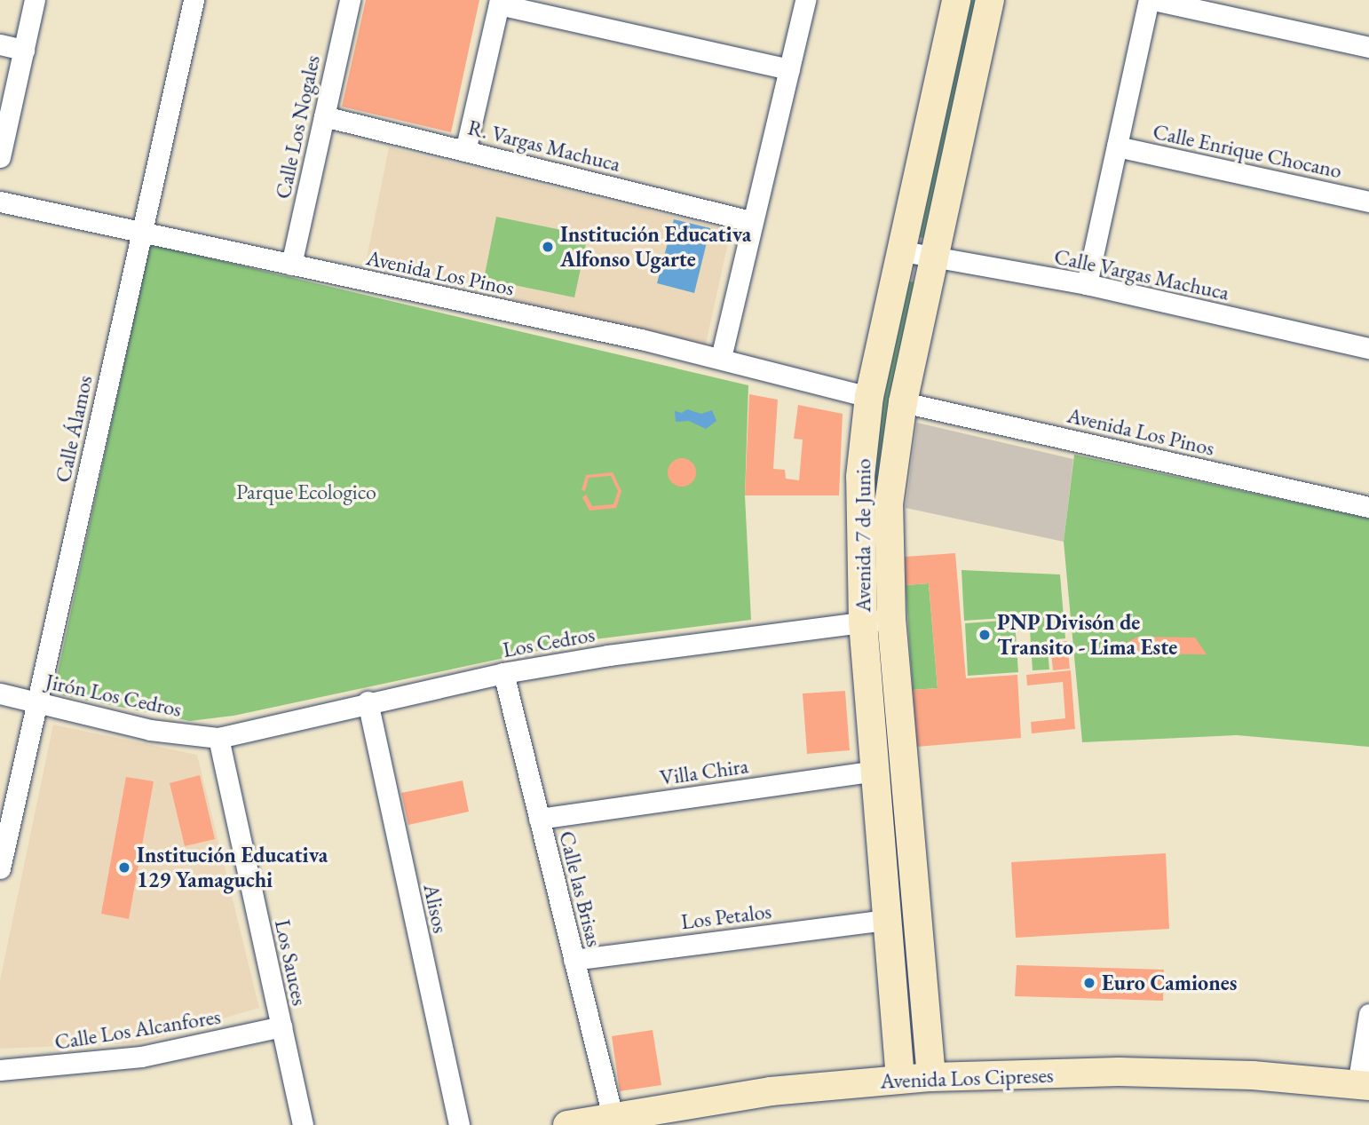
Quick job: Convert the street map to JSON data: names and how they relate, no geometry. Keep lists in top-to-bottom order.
{
  "streets": {
    "street": [
      "Calle Los Nogales",
      "R. Vargas Machuca",
      "Calle Enrique Chocano",
      "Avenida Los Pinos",
      "Calle Vargas Machuca",
      "Calle Álamos",
      "Avenida 7 de Junio",
      "Los Cedros",
      "Jirón Los Cedros",
      "Villa Chira",
      "Calle las Brisas",
      "Alisos",
      "Los Petalos",
      "Los Sauces",
      "Calle Los Alcanfores",
      "Avenida Los Cipreses"
    ]
  },
  "crossings": [
    ["Calle Los Nogales", "R. Vargas Machuca"],
    ["Calle Los Nogales", "Avenida Los Pinos"],
    ["Avenida Los Pinos", "Calle Álamos"],
    ["Avenida Los Pinos", "Avenida 7 de Junio"],
    ["Calle Vargas Machuca", "Avenida 7 de Junio"],
    ["Calle Álamos", "Jirón Los Cedros"],
    ["Avenida 7 de Junio", "Los Cedros"],
    ["Avenida 7 de Junio", "Villa Chira"],
    ["Avenida 7 de Junio", "Los Petalos"],
    ["Avenida 7 de Junio", "Avenida Los Cipreses"],
    ["Los Cedros", "Jirón Los Cedros"],
    ["Los Cedros", "Calle las Brisas"],
    ["Los Cedros", "Alisos"],
    ["Los Cedros", "Los Sauces"],
    ["Jirón Los Cedros", "Los Sauces"],
    ["Villa Chira", "Calle las Brisas"],
    ["Calle las Brisas", "Los Petalos"],
    ["Calle las Brisas", "Avenida Los Cipreses"],
    ["Los Sauces", "Calle Los Alcanfores"]
  ],
  "parks": ["Parque Ecologico"],
  "places": [
    "Institución Educativa Alfonso Ugarte",
    "PNP Divisón de Transito - Lima Este",
    "Institución Educativa 129 Yamaguchi",
    "Euro Camiones"
  ]
}
